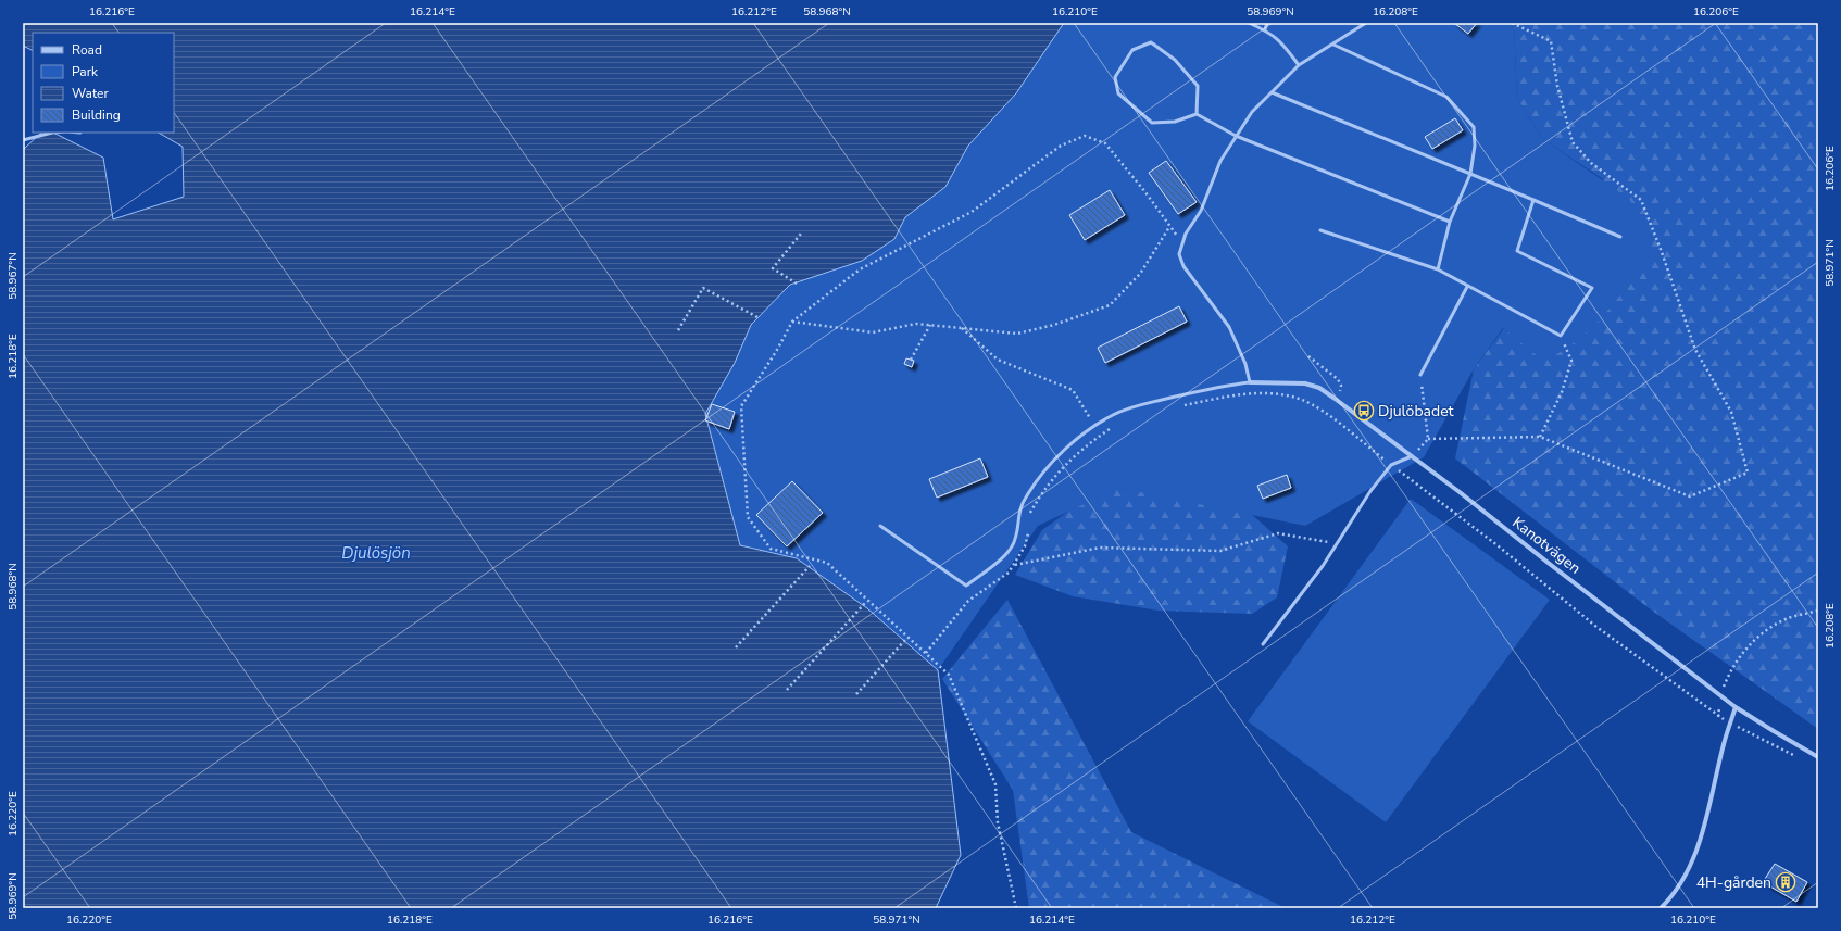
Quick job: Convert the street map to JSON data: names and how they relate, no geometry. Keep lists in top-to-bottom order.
{
  "streets": {
    "street": ["Kanotvägen"]
  },
  "water": ["Djulösjön"],
  "places": {
    "bus stop": ["Djulöbadet"],
    "building": ["4H-gården"]
  },
  "legend": [
    "Road",
    "Park",
    "Water",
    "Building"
  ],
  "coordinates": [
    "16.216°E",
    "16.214°E",
    "16.212°E",
    "58.968°N",
    "16.210°E",
    "58.969°N",
    "16.208°E",
    "16.206°E",
    "58.971°N",
    "58.967°N",
    "16.218°E",
    "16.220°E"
  ]
}
